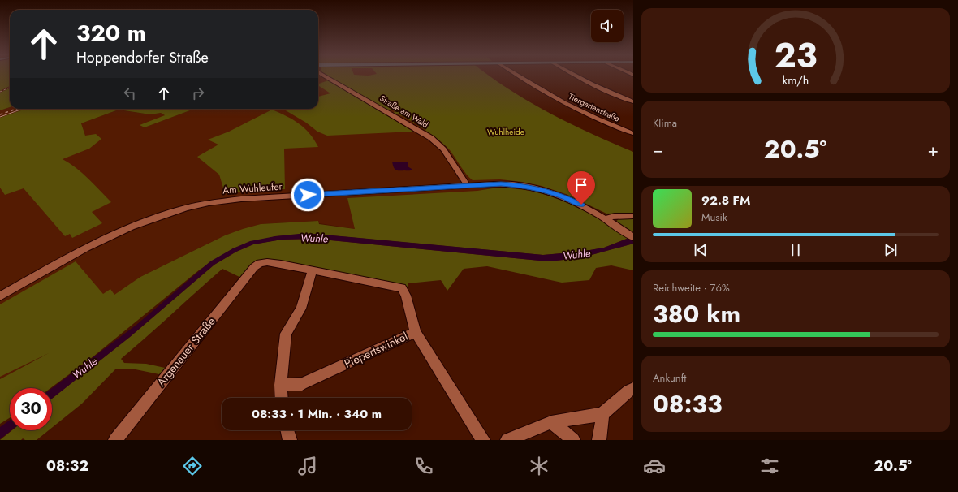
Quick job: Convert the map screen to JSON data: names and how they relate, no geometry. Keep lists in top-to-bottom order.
{
  "streets": {
    "street": [
      "Tiergartenstraße",
      "Straße am Wald",
      "Am Wuhleufer",
      "Piepertswinkel",
      "Argenauer Straße"
    ]
  },
  "crossings": [
    ["Straße am Wald", "Am Wuhleufer"],
    ["Piepertswinkel", "Argenauer Straße"]
  ],
  "water": ["Wuhle"],
  "parks": ["Wuhlheide"],
  "page": {
    "turn": ["320 m", "Hoppendorfer Straße"],
    "tile": [
      "Klima",
      ["Reichweite · 76%", "380 km"],
      ["Ankunft", "08:33"]
    ],
    "heat": ["−", "20.5°", "+"],
    "song": ["92.8 FM", "Musik"],
    "limit": "30",
    "trip": "08:33 · 1 Min. · 340 m",
    "tabs": ["08:32", "20.5°"],
    "gauge": ["23", "km/h"]
  }
}
